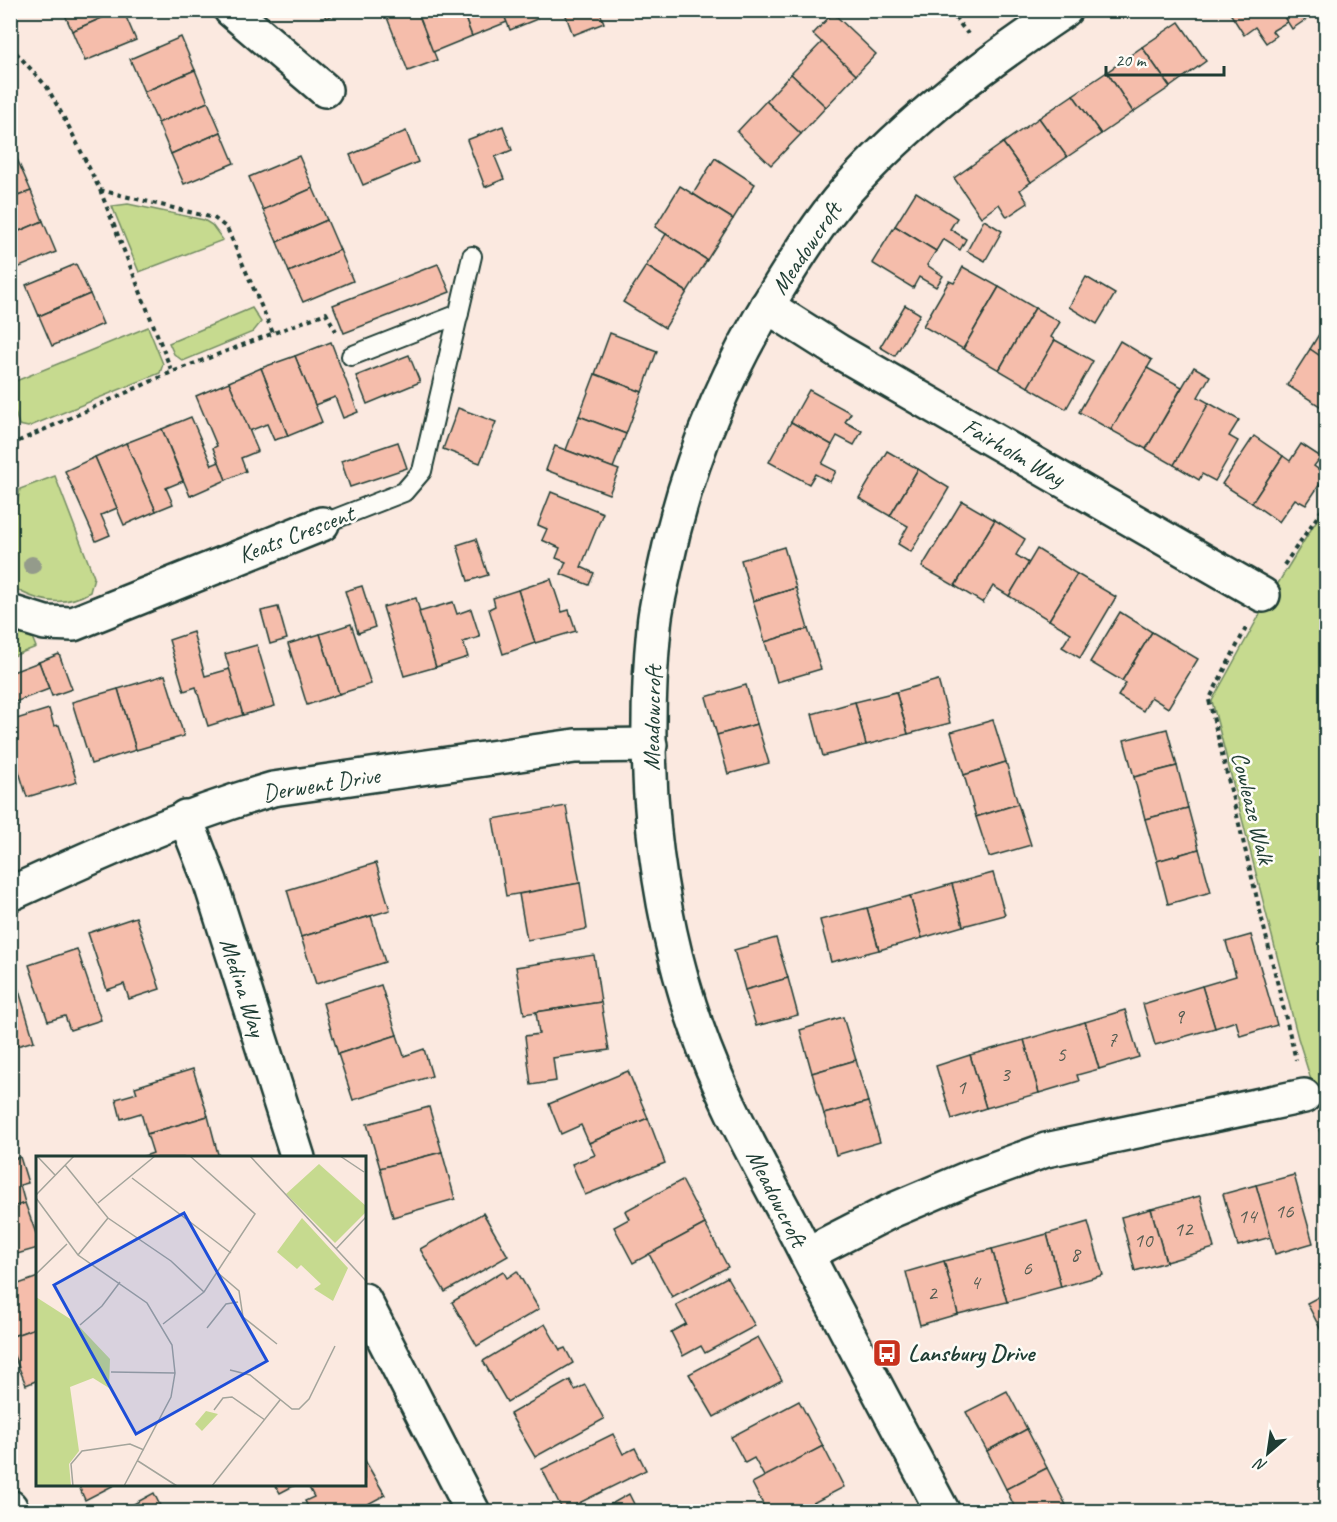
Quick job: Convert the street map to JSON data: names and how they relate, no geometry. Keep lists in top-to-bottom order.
{
  "streets": {
    "street": [
      "Meadowcroft",
      "Fairholm Way",
      "Keats Crescent",
      "Derwent Drive",
      "Medina Way"
    ],
    "path": ["Cowleaze Walk"]
  },
  "crossings": [
    ["Meadowcroft", "Fairholm Way"],
    ["Meadowcroft", "Derwent Drive"],
    ["Fairholm Way", "Cowleaze Walk"],
    ["Derwent Drive", "Medina Way"]
  ],
  "places": {
    "bus stop": ["Lansbury Drive"]
  },
  "house_numbers": [
    "9",
    "7",
    "5",
    "3",
    "1",
    "16",
    "14",
    "12",
    "10",
    "8",
    "6",
    "4",
    "2"
  ],
  "scale_bar": "20 m",
  "north": "bottom left"
}
